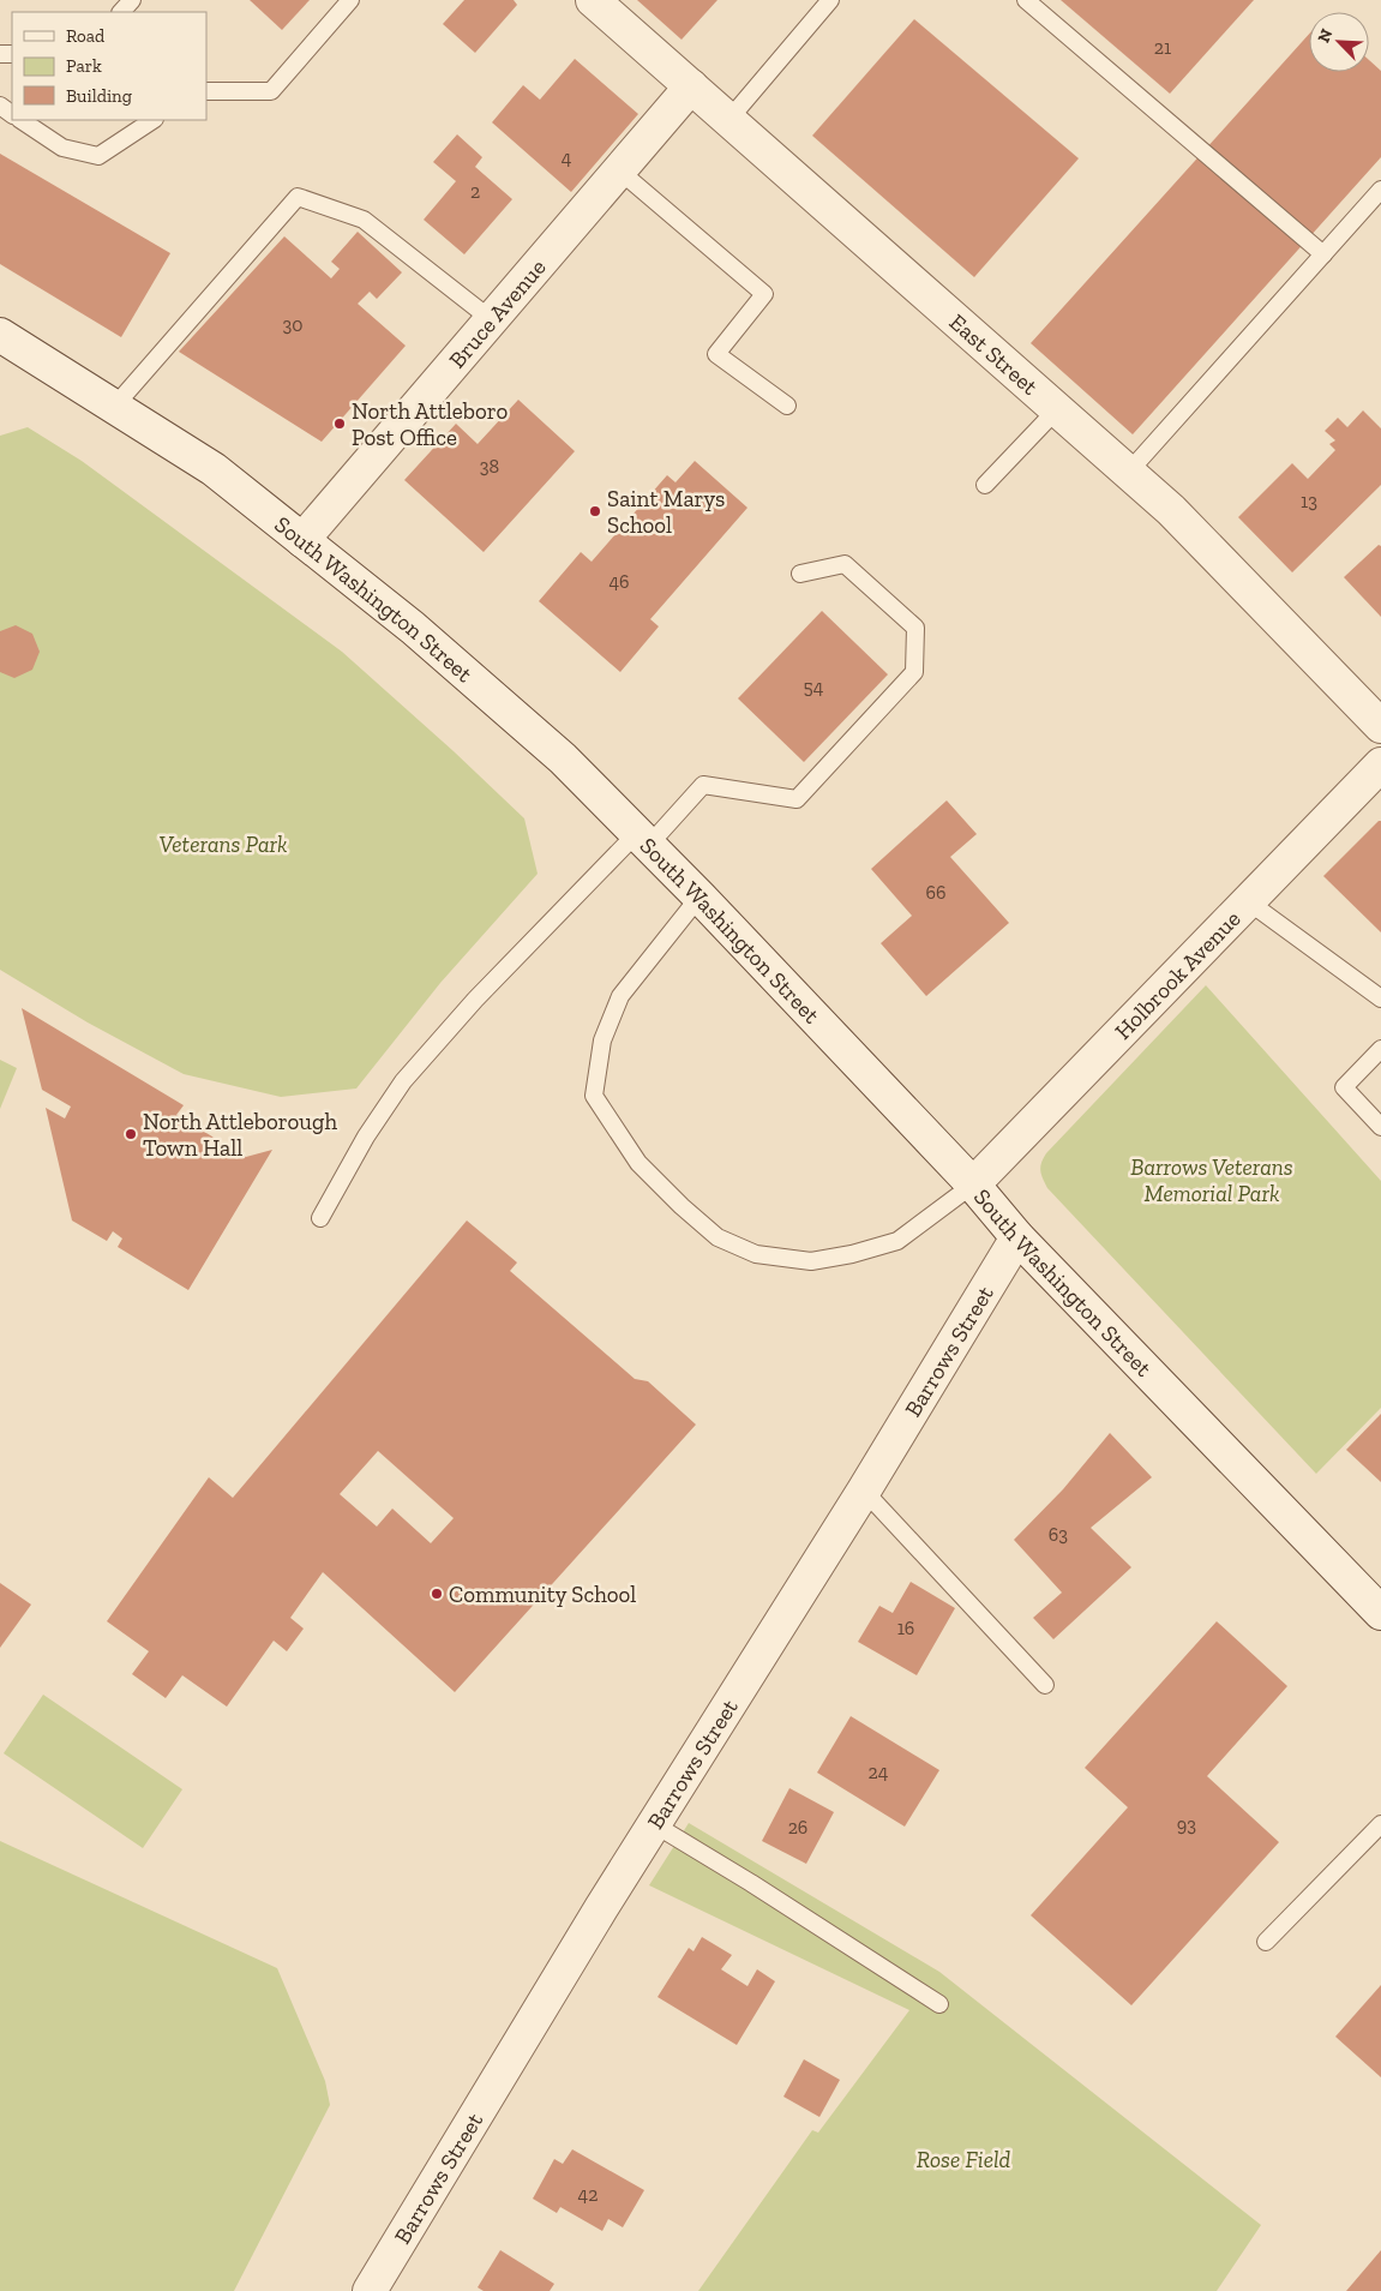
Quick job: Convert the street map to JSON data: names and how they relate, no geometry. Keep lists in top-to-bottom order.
{
  "streets": {
    "street": [
      "Bruce Avenue",
      "East Street",
      "South Washington Street",
      "Holbrook Avenue",
      "Barrows Street"
    ]
  },
  "crossings": [
    ["Bruce Avenue", "East Street"],
    ["Bruce Avenue", "South Washington Street"],
    ["South Washington Street", "Holbrook Avenue"],
    ["South Washington Street", "Barrows Street"]
  ],
  "parks": ["Veterans Park", "Barrows Veterans Memorial Park", "Rose Field"],
  "places": [
    "North Attleboro Post Office",
    "Saint Marys School",
    "North Attleborough Town Hall",
    "Community School"
  ],
  "house_numbers": [
    "21",
    "4",
    "2",
    "30",
    "38",
    "13",
    "46",
    "54",
    "66",
    "63",
    "16",
    "24",
    "93",
    "26",
    "42"
  ],
  "legend": ["Road", "Park", "Building"],
  "north": "top left"
}
